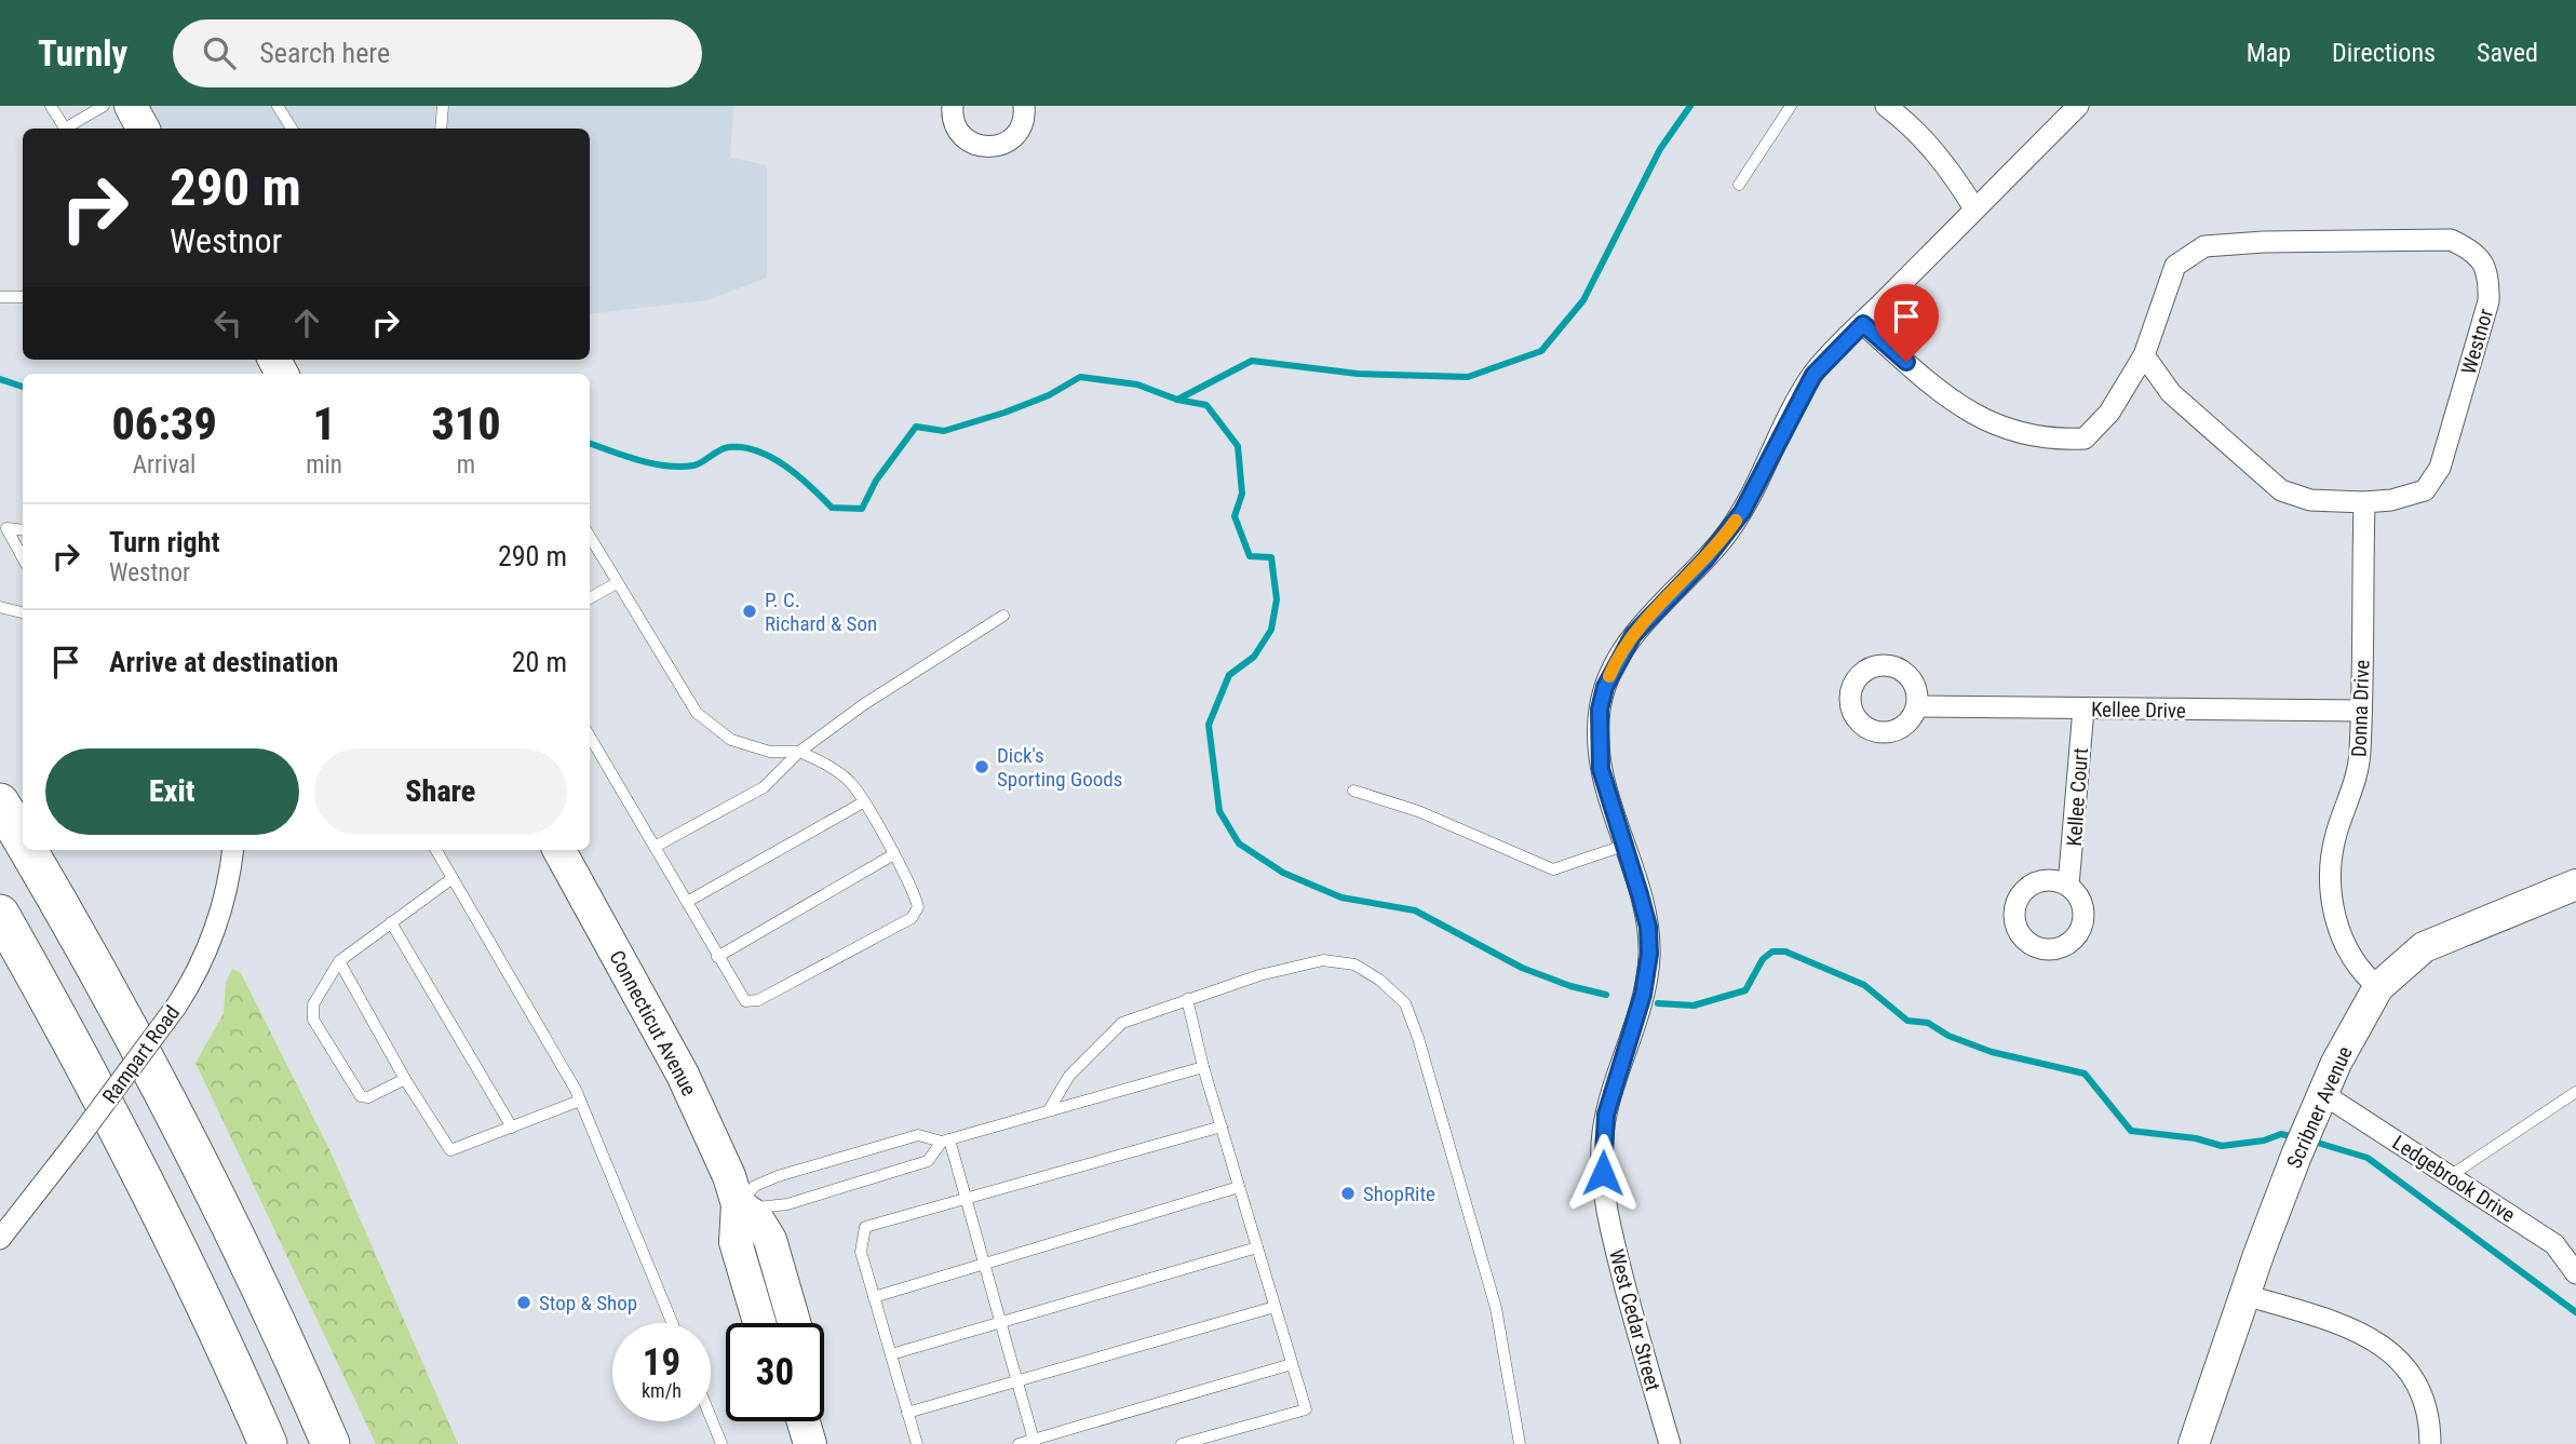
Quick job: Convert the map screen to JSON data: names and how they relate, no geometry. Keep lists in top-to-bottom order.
{
  "streets": {
    "main road": ["Connecticut Avenue"],
    "street": [
      "Westnor",
      "Donna Drive",
      "Kellee Drive",
      "Kellee Court",
      "Rampart Road",
      "Scribner Avenue",
      "Ledgebrook Drive",
      "West Cedar Street"
    ]
  },
  "crossings": [
    ["Westnor", "Donna Drive"],
    ["Westnor", "West Cedar Street"],
    ["Donna Drive", "Kellee Drive"],
    ["Donna Drive", "Scribner Avenue"],
    ["Kellee Drive", "Kellee Court"],
    ["Scribner Avenue", "Ledgebrook Drive"]
  ],
  "places": [
    "P. C. Richard & Son",
    "Dick's Sporting Goods",
    "ShopRite",
    "Stop & Shop"
  ],
  "page": {
    "header": "Turnly",
    "search": "Search here",
    "nav": ["Map", "Directions", "Saved"],
    "turn": ["290 m", "Westnor"],
    "eta": [
      "06:39",
      "Arrival",
      "1",
      "min",
      "310",
      "m"
    ],
    "list": [
      {
        "name": "Turn right",
        "note": "Westnor",
        "value": "290 m"
      },
      {
        "name": "Arrive at destination",
        "value": "20 m"
      }
    ],
    "buttons": ["Exit", "Share"],
    "speed": "19 km/h",
    "limit": "30"
  }
}
